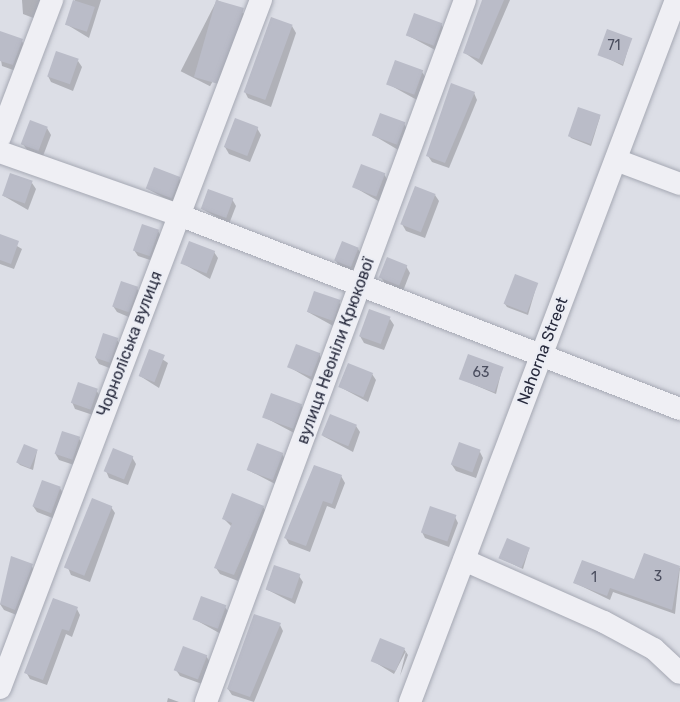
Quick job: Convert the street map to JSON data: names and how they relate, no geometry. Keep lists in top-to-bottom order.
{
  "streets": {
    "street": ["Чорноліська вулиця", "вулиця Неоніли Крюкової", "Nahorna Street"]
  },
  "house_numbers": [
    "71",
    "63",
    "3",
    "1"
  ]
}
